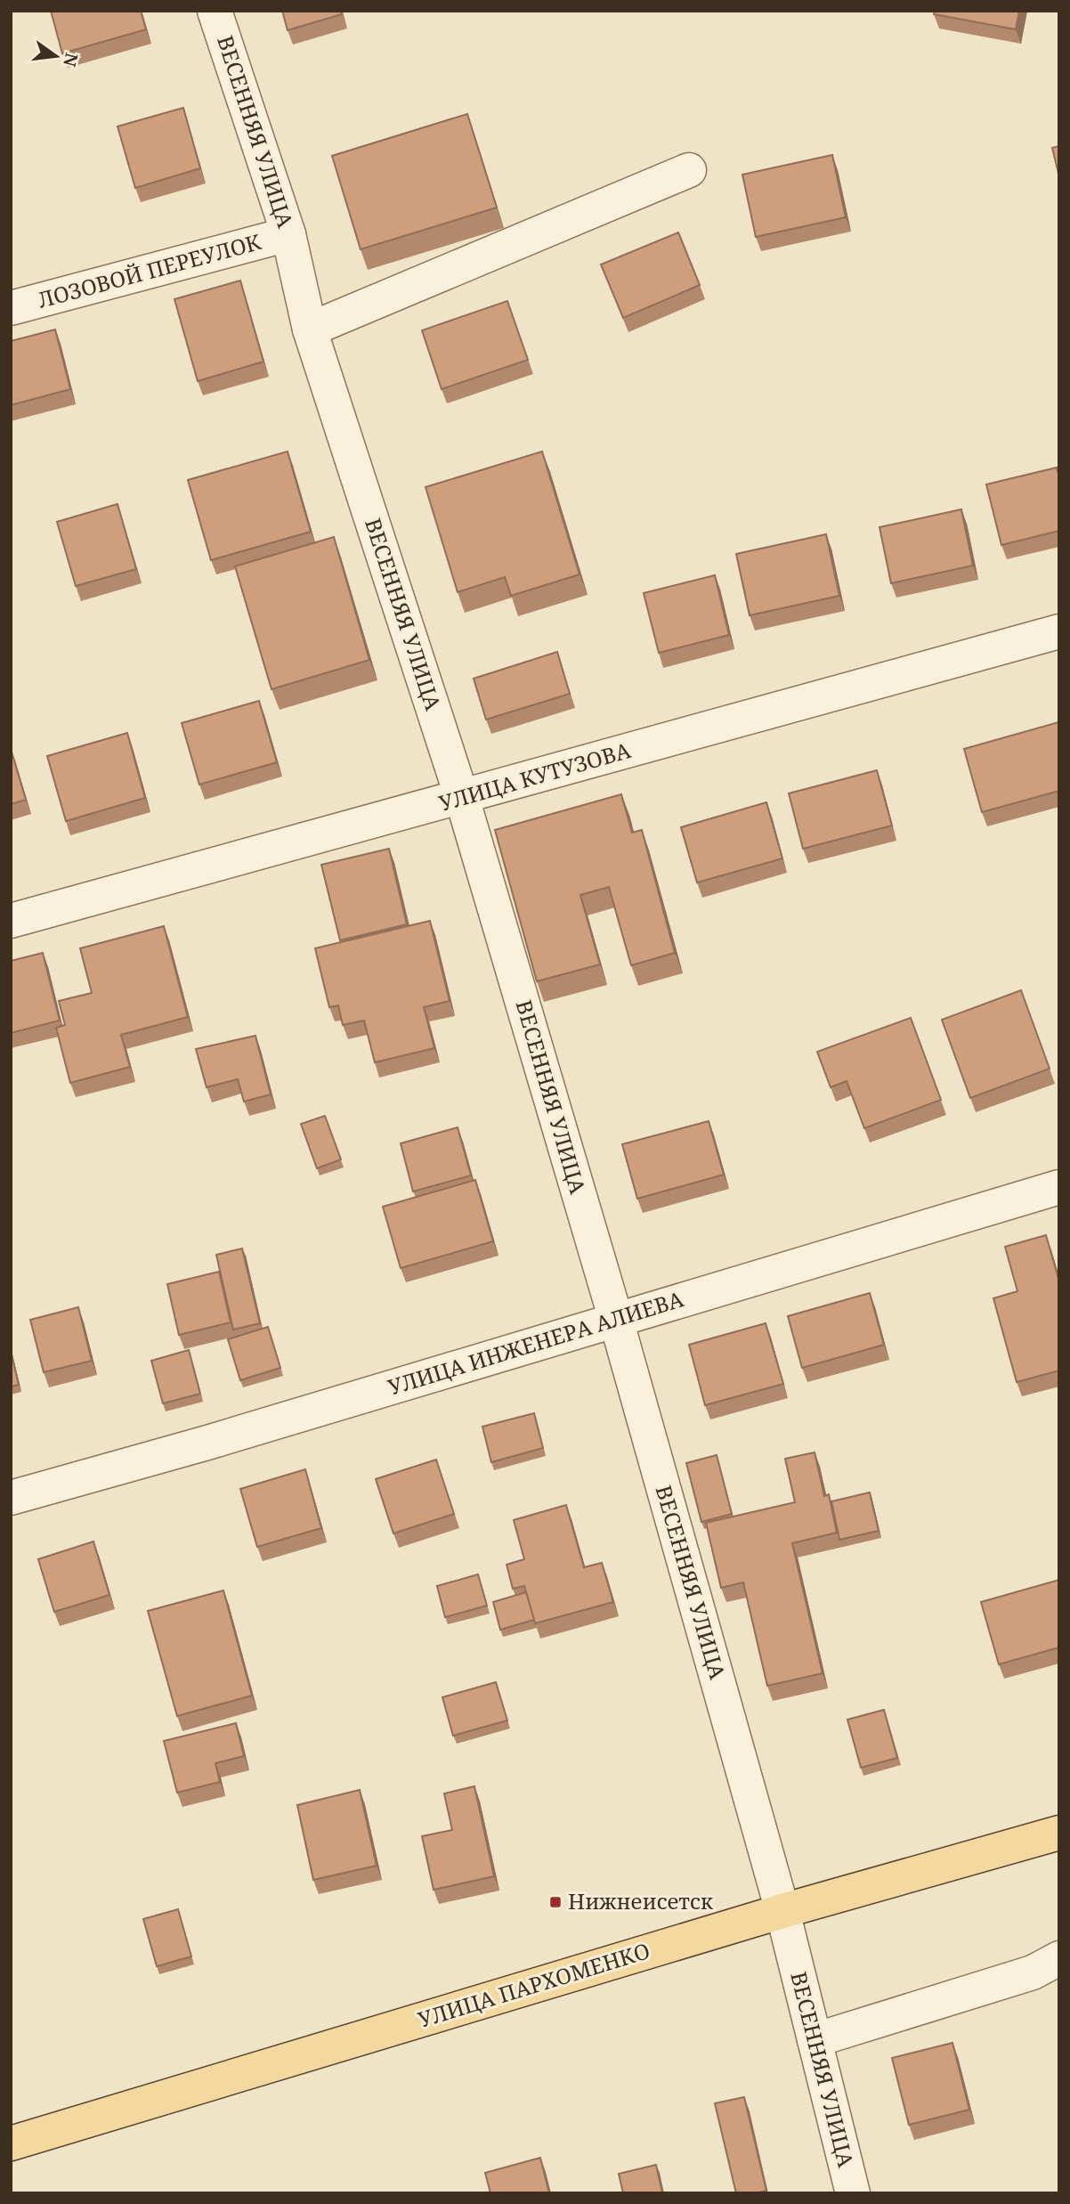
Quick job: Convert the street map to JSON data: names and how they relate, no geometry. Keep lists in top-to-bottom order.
{
  "streets": {
    "main road": ["УЛИЦА ПАРХОМЕНКО"],
    "street": [
      "ВЕСЕННЯЯ УЛИЦА",
      "ЛОЗОВОЙ ПЕРЕУЛОК",
      "УЛИЦА КУТУЗОВА",
      "УЛИЦА ИНЖЕНЕРА АЛИЕВА"
    ]
  },
  "crossings": [
    ["ВЕСЕННЯЯ УЛИЦА", "ЛОЗОВОЙ ПЕРЕУЛОК"],
    ["ВЕСЕННЯЯ УЛИЦА", "УЛИЦА КУТУЗОВА"],
    ["ВЕСЕННЯЯ УЛИЦА", "УЛИЦА ИНЖЕНЕРА АЛИЕВА"],
    ["ВЕСЕННЯЯ УЛИЦА", "УЛИЦА ПАРХОМЕНКО"]
  ],
  "places": {
    "transit": ["Нижнеисетск"]
  },
  "north": "right"
}
